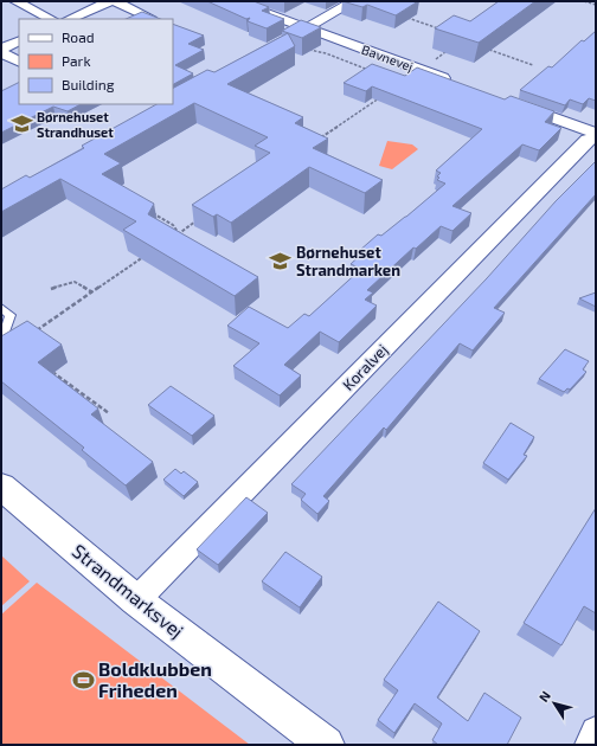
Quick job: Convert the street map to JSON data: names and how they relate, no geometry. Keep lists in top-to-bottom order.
{
  "streets": {
    "street": ["Bavnevej", "Koralvej", "Strandmarksvej"]
  },
  "crossings": [
    ["Koralvej", "Strandmarksvej"]
  ],
  "places": {
    "school or university": ["Børnehuset Strandhuset", "Børnehuset Strandmarken"],
    "sports": ["Boldklubben Friheden"]
  },
  "legend": ["Road", "Park", "Building"],
  "north": "top left"
}
